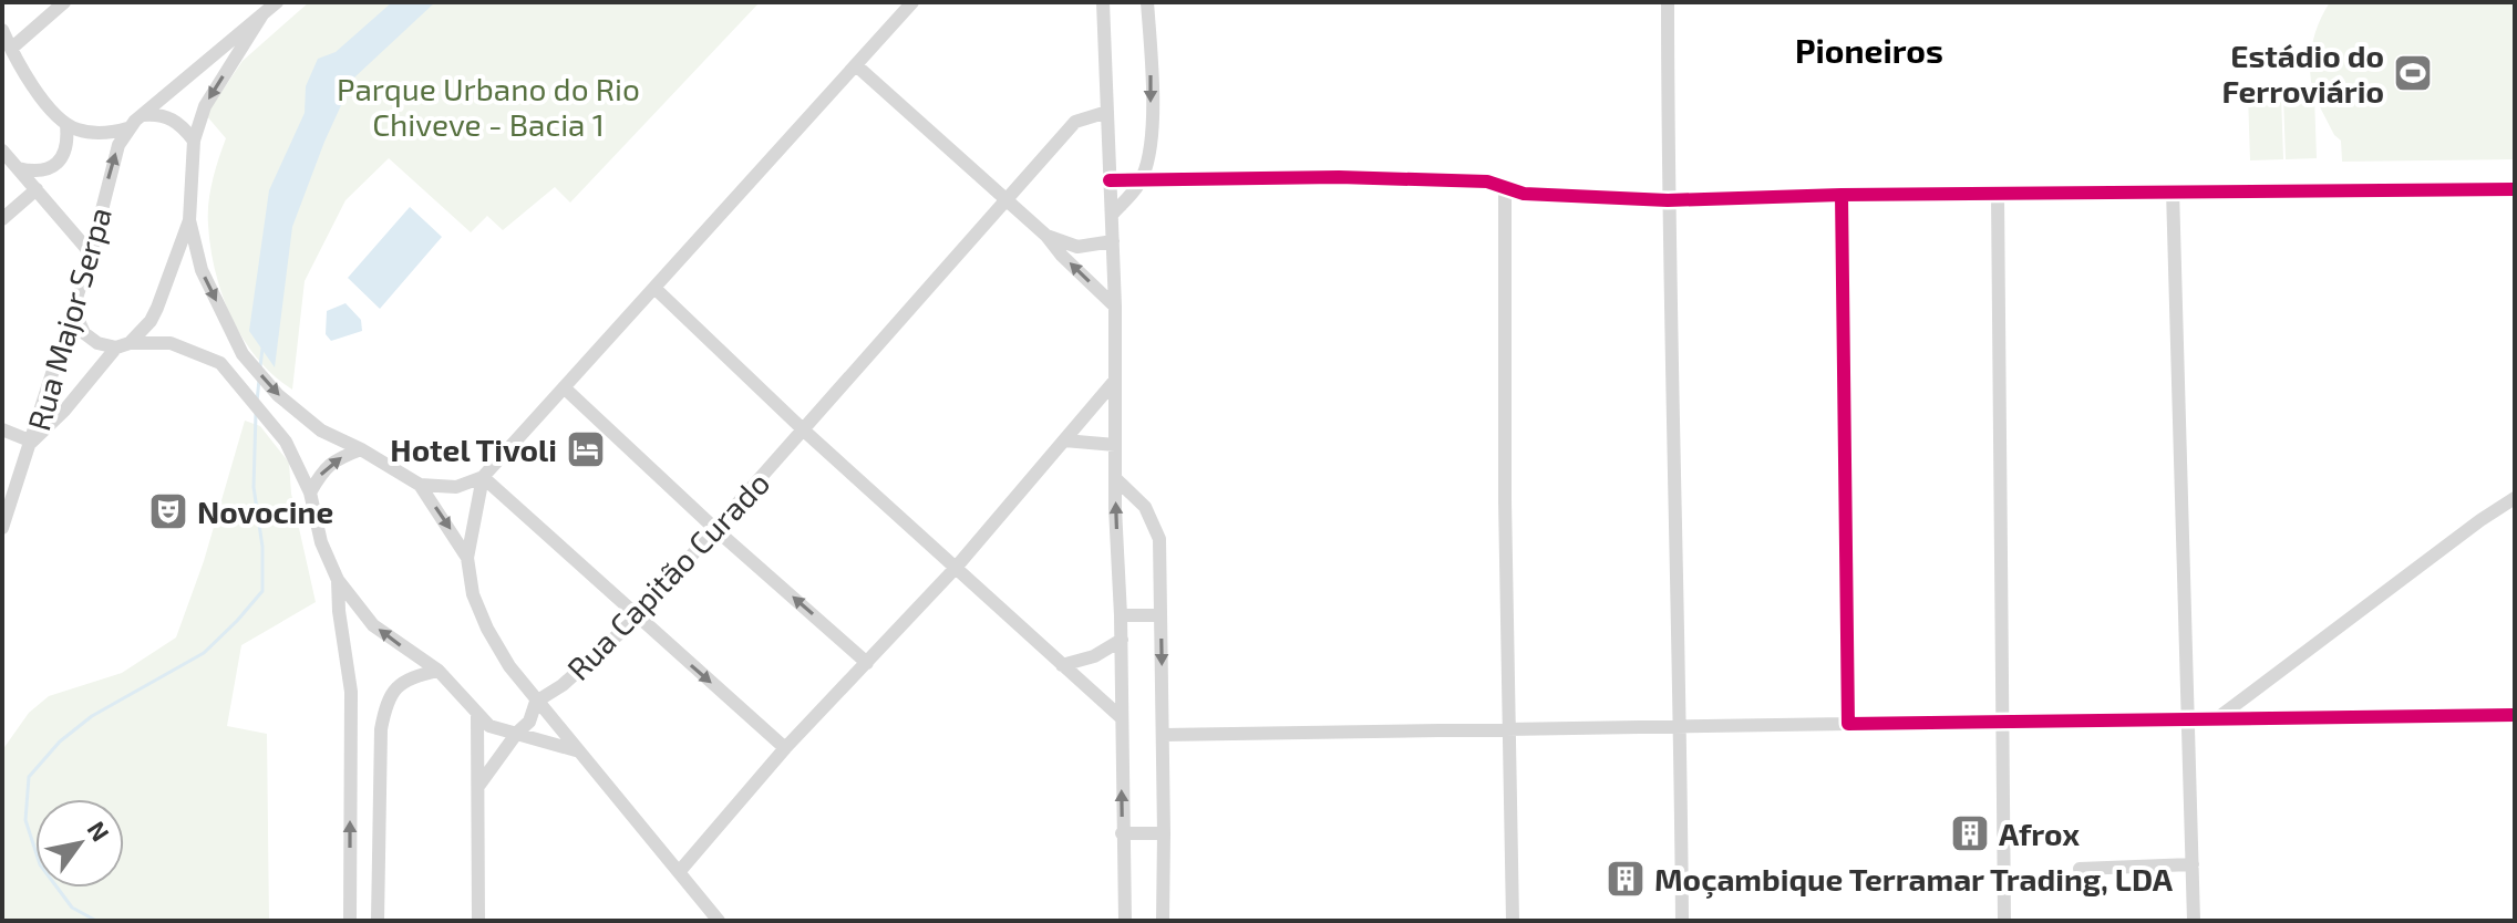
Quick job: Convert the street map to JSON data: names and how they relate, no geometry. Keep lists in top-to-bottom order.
{
  "streets": {
    "street": ["Rua Major Serpa", "Rua Capitão Curado"]
  },
  "districts": ["Pioneiros"],
  "parks": ["Parque Urbano do Rio Chiveve - Bacia 1"],
  "places": {
    "sports": ["Estádio do Ferroviário"],
    "hotel": ["Hotel Tivoli"],
    "theatre": ["Novocine"],
    "building": ["Afrox", "Moçambique Terramar Trading, LDA"]
  },
  "north": "top right"
}
